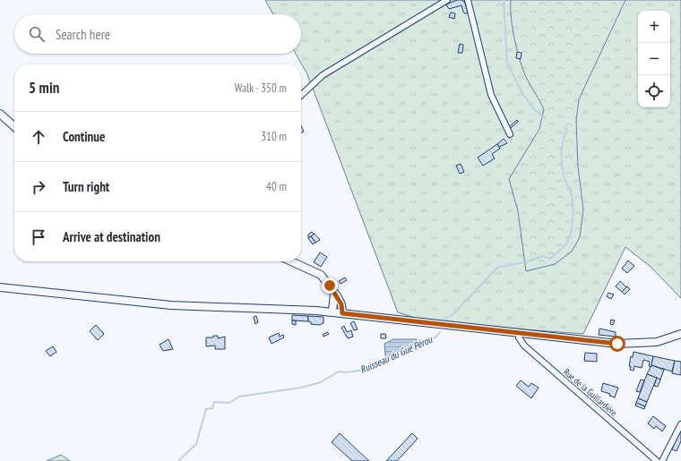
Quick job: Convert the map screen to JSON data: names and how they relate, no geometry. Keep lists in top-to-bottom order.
{
  "streets": {
    "street": ["Rue de la Guillardière"]
  },
  "water": ["Ruisseau du Gué Pérou"],
  "page": {
    "map_buttons": ["+", "−"],
    "search": "Search here",
    "heading": ["5 min", "Walk · 350 m"],
    "list": [
      ["Continue", "310 m"],
      ["Turn right", "40 m"],
      "Arrive at destination"
    ]
  }
}
